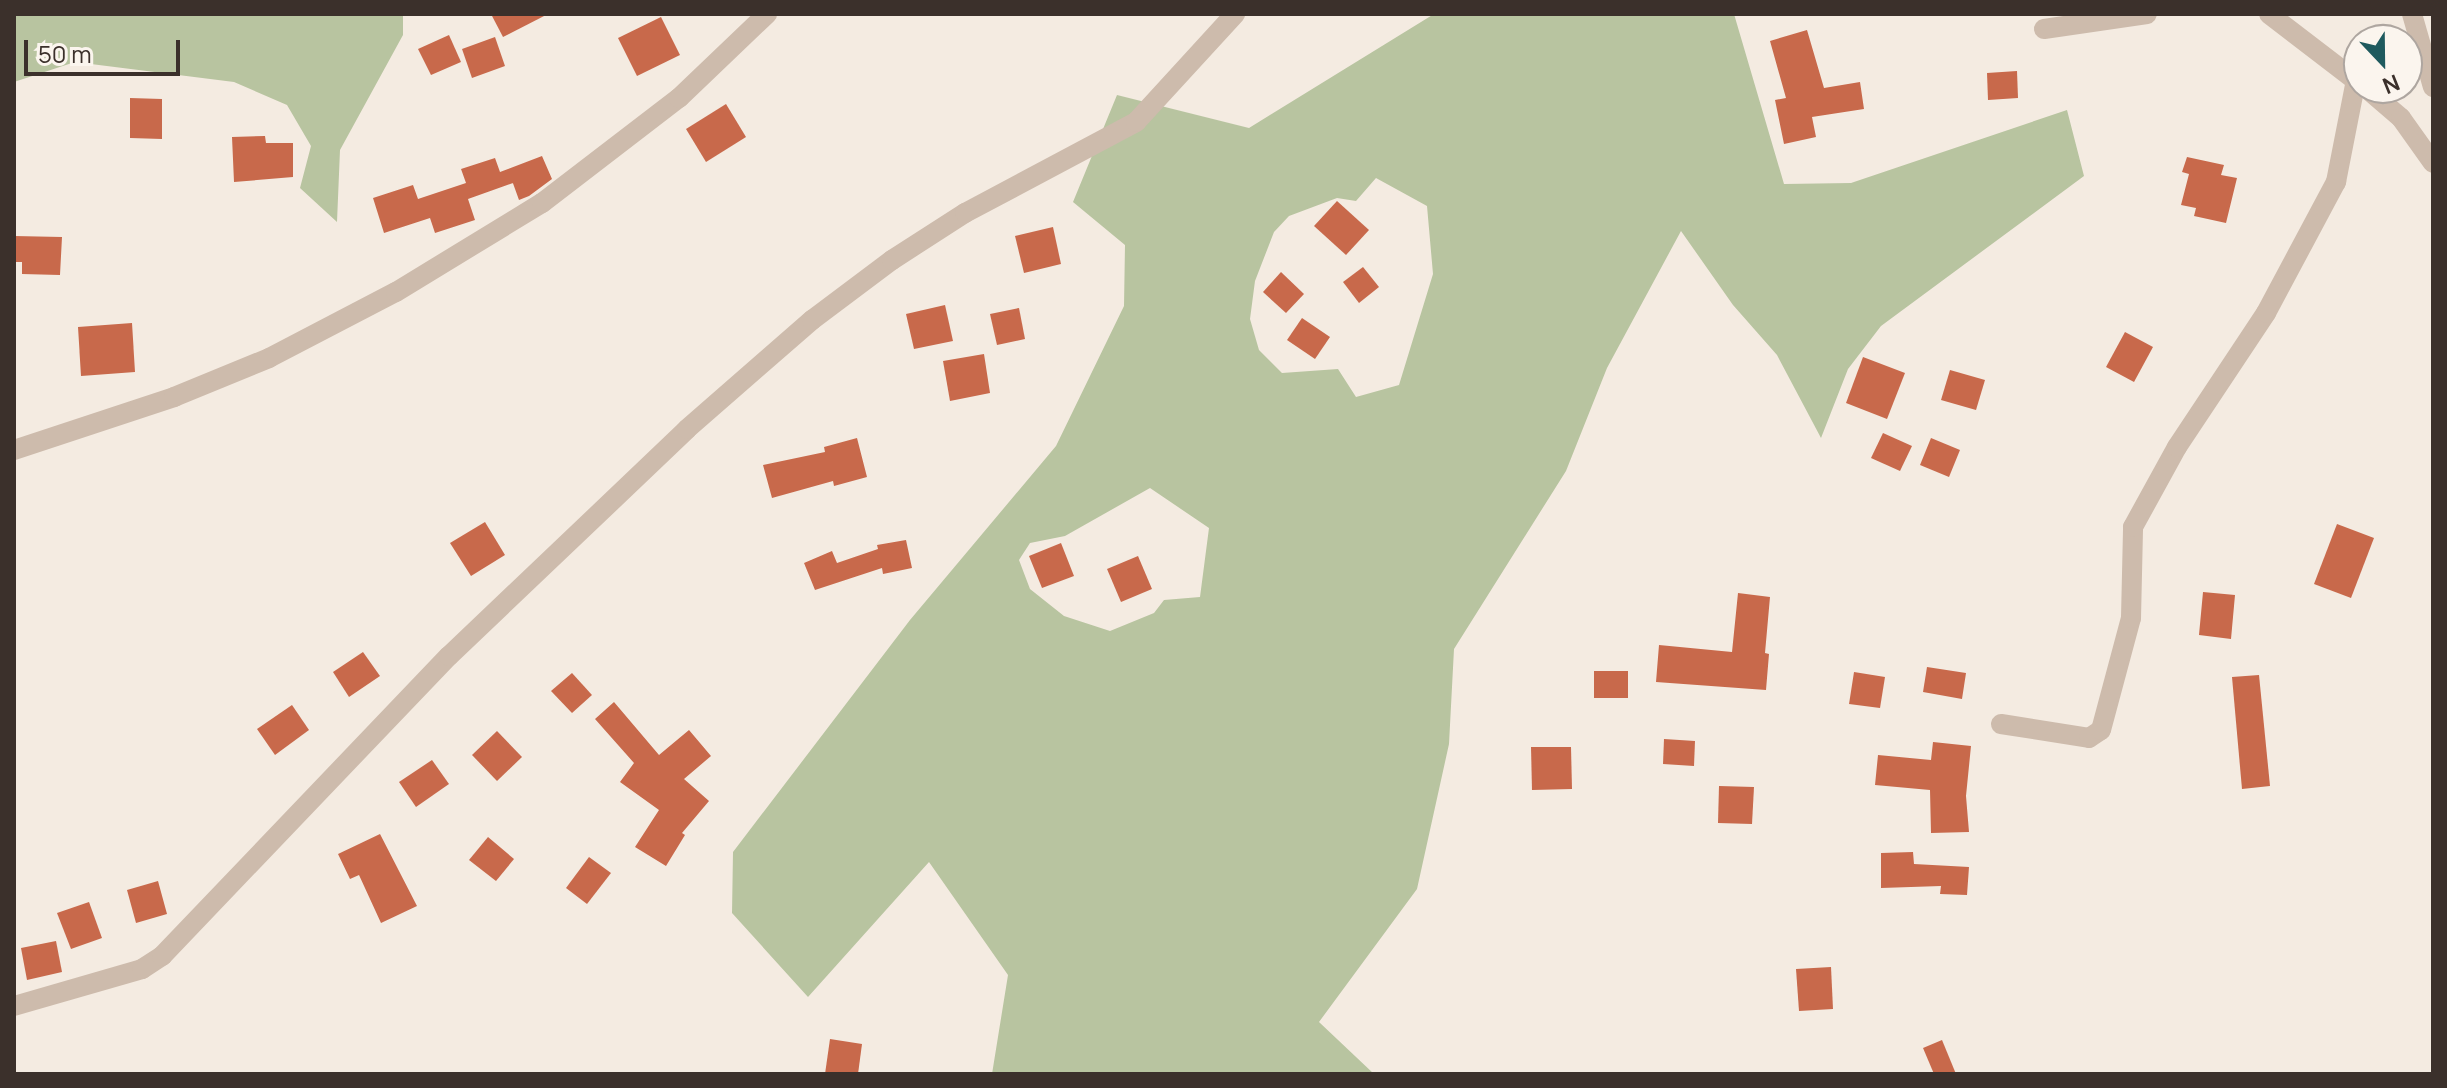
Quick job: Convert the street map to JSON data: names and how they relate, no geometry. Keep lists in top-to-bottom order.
{
  "scale_bar": "50 m",
  "north": "bottom"
}
